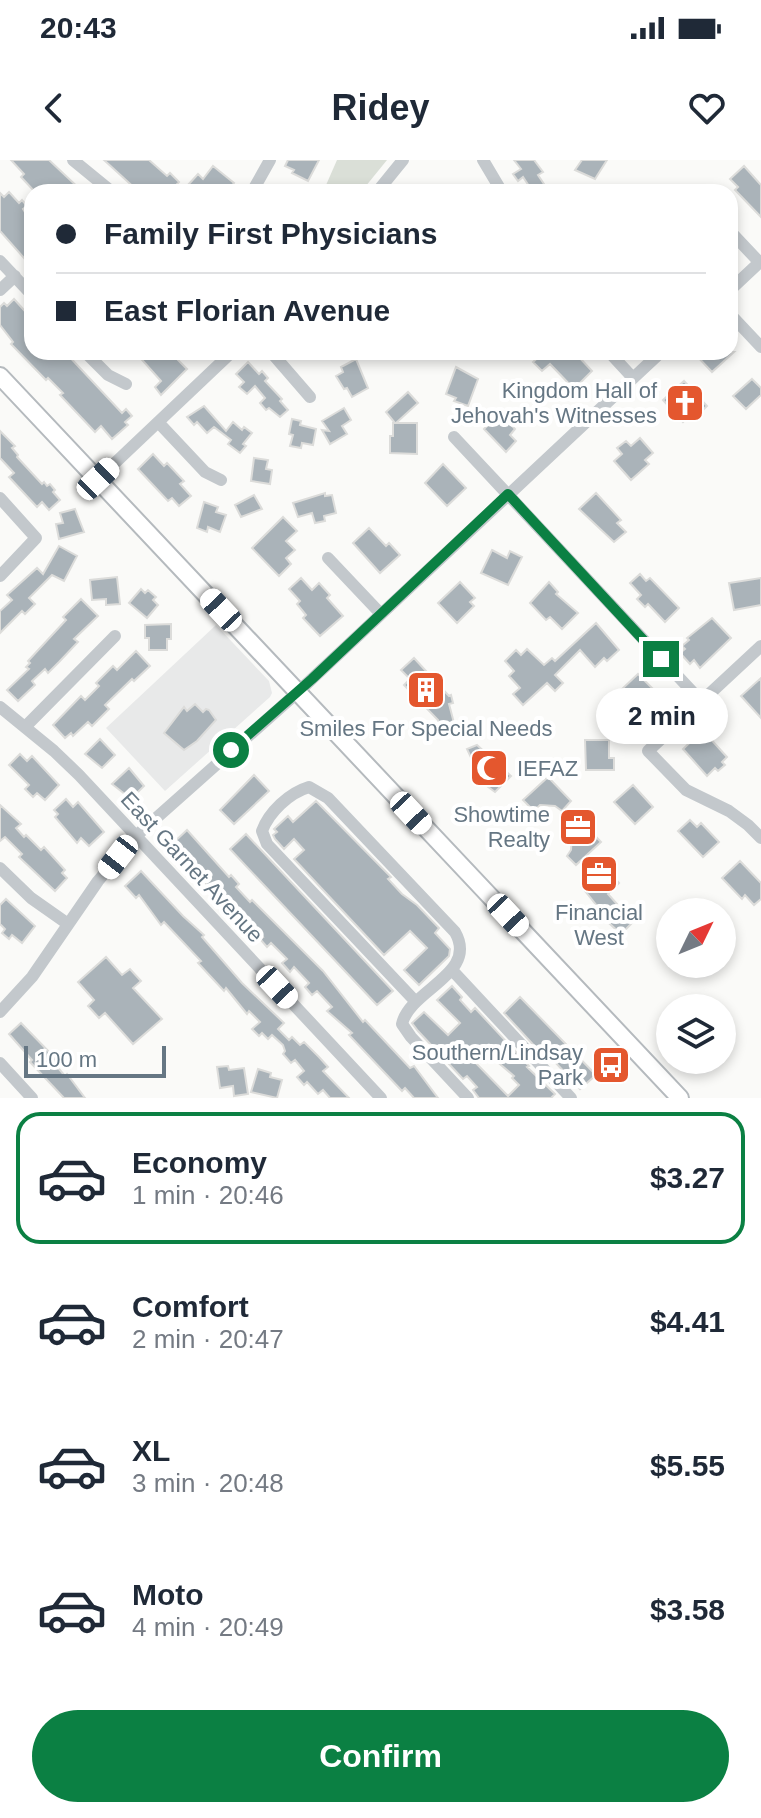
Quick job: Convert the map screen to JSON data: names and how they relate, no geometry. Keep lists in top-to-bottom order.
{
  "streets": {
    "street": ["East Garnet Avenue"]
  },
  "places": {
    "church": ["Kingdom Hall of Jehovah's Witnesses"],
    "building": ["Smiles For Special Needs"],
    "mosque": ["IEFAZ"],
    "office": ["Showtime Realty", "Financial West"],
    "bus stop": ["Southern/Lindsay Park"]
  },
  "scale_bar": "100 m",
  "north": "top right",
  "page": {
    "status": "20:43",
    "header": "Ridey",
    "banner": ["Family First Physicians", "East Florian Avenue"],
    "bubble": "2 min",
    "scale": "100 m",
    "list": [
      {
        "name": "Economy",
        "note": "1 min · 20:46",
        "value": "$3.27"
      },
      {
        "name": "Comfort",
        "note": "2 min · 20:47",
        "value": "$4.41"
      },
      {
        "name": "XL",
        "note": "3 min · 20:48",
        "value": "$5.55"
      },
      {
        "name": "Moto",
        "note": "4 min · 20:49",
        "value": "$3.58"
      }
    ],
    "buttons": "Confirm"
  }
}
